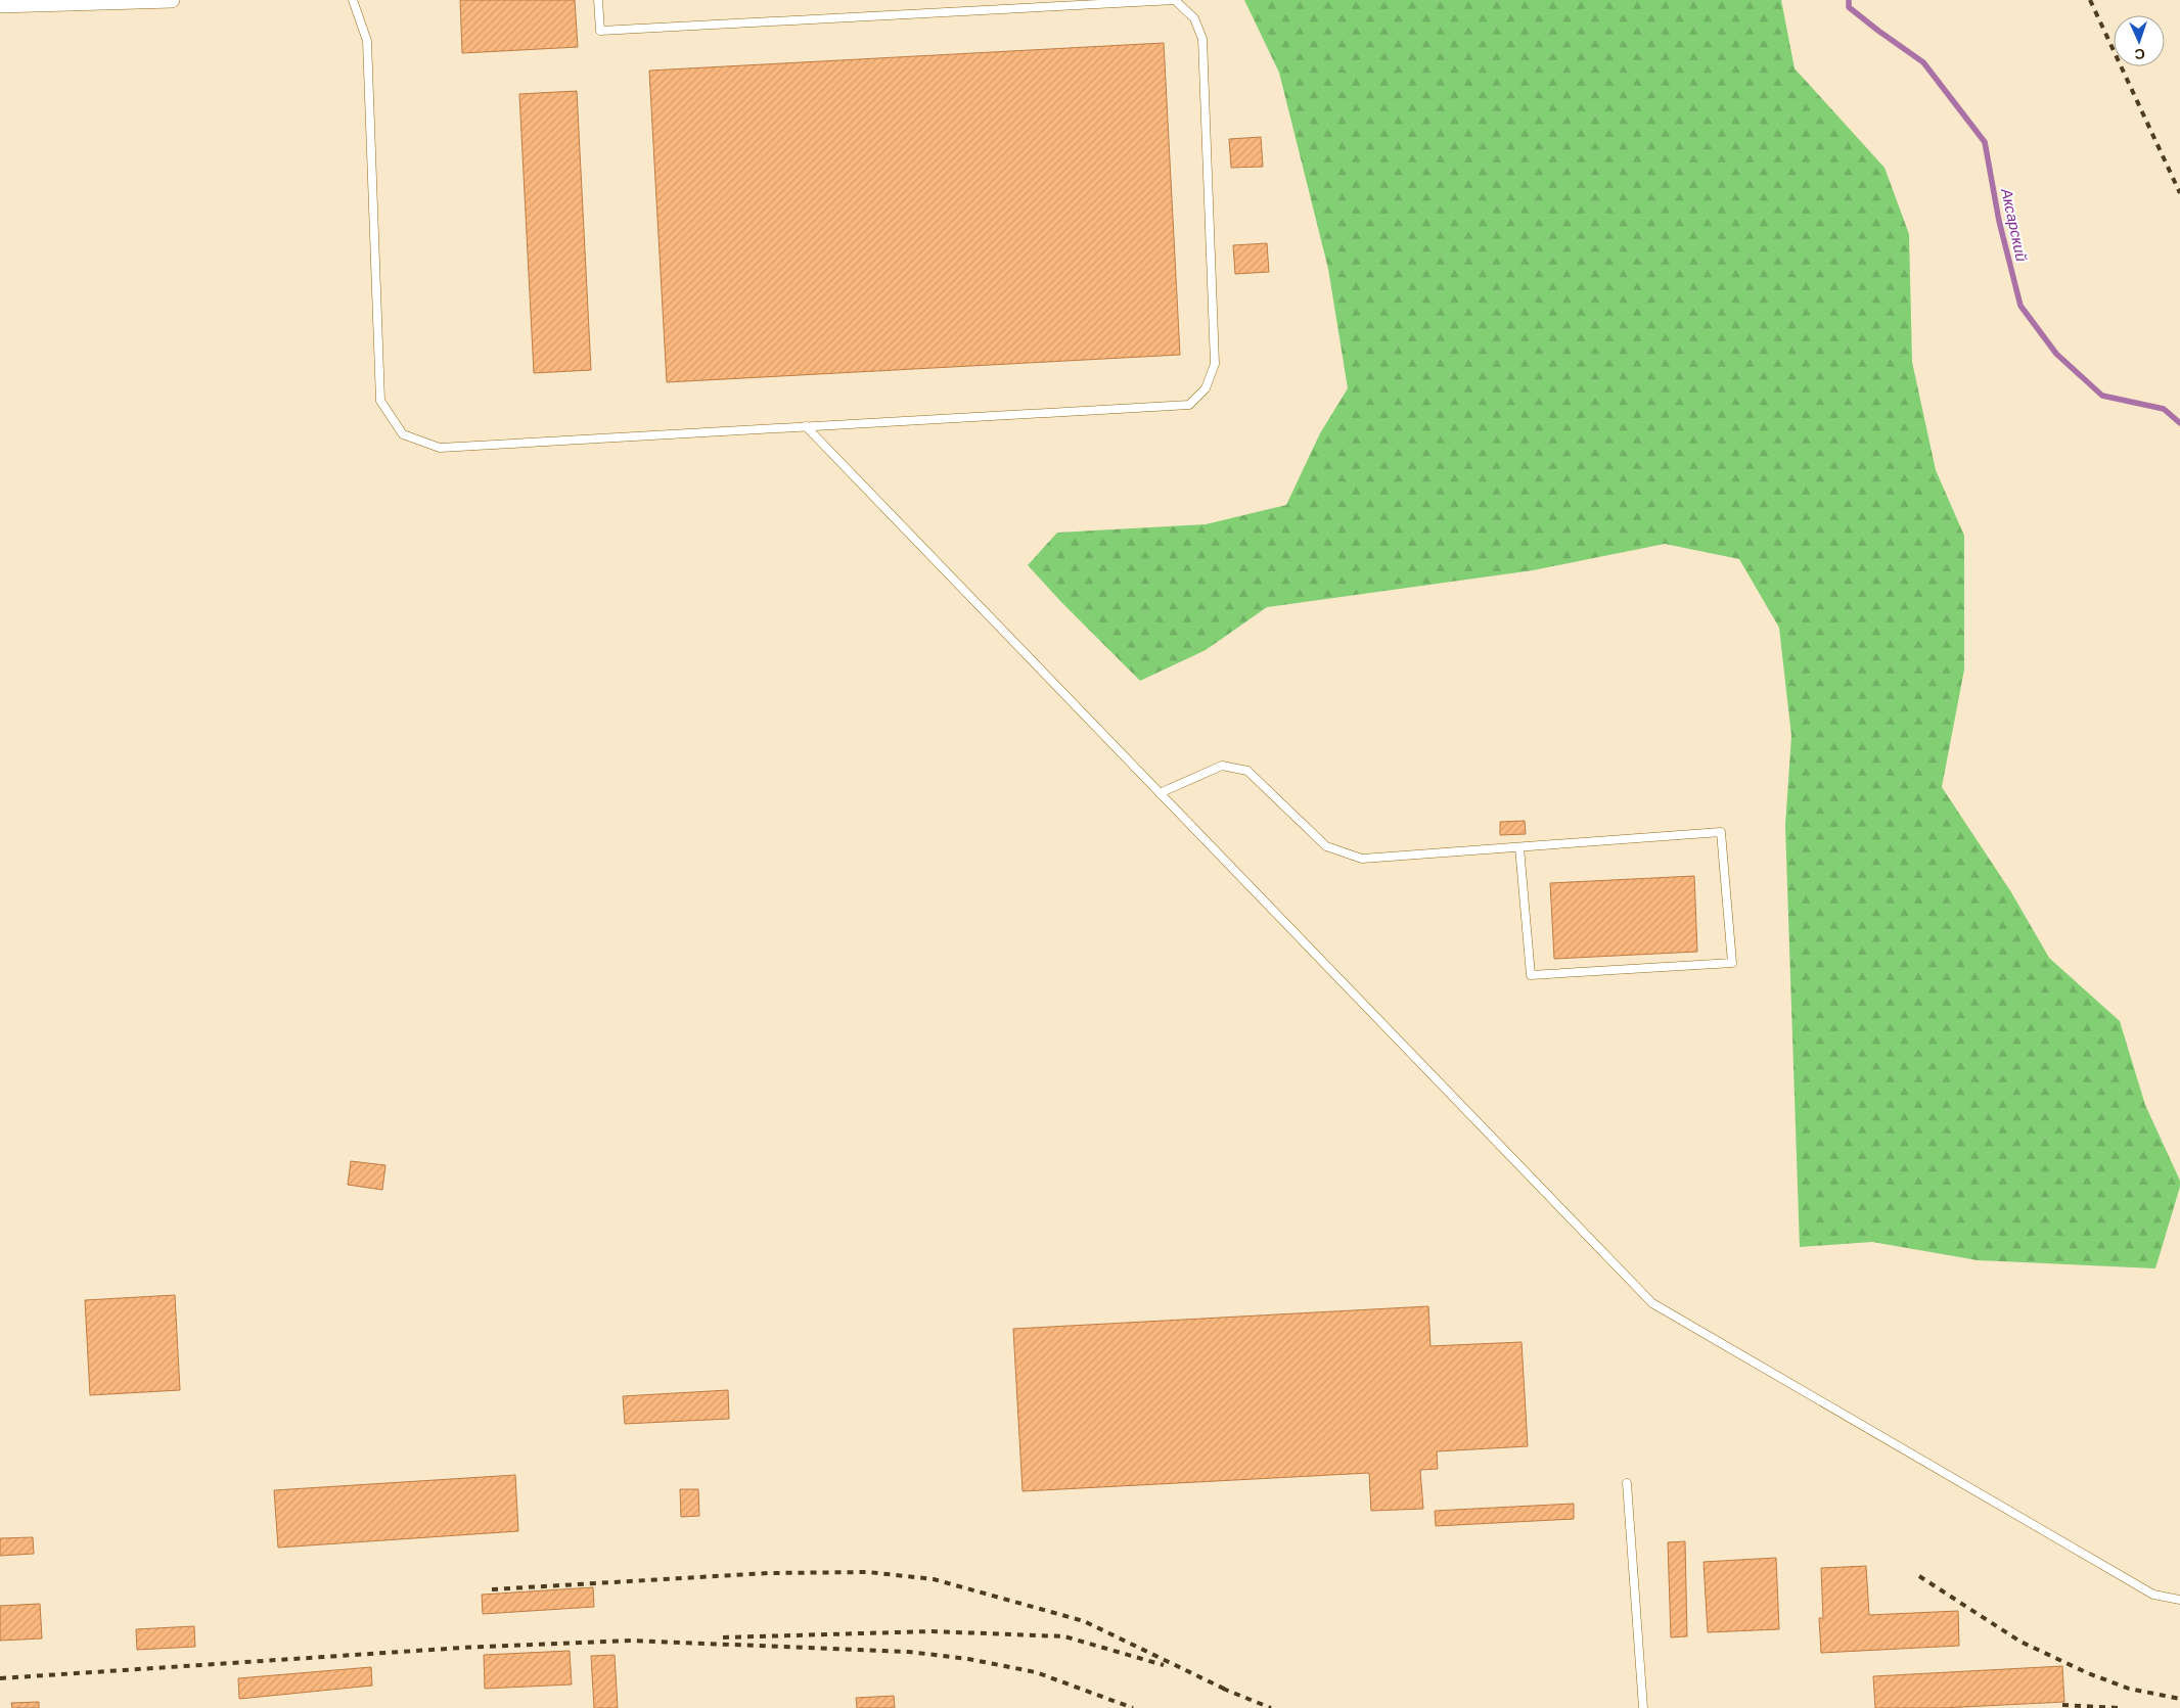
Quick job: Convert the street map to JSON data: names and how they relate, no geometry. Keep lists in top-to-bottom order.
{
  "water": ["Аксарский"],
  "north": "bottom"
}
